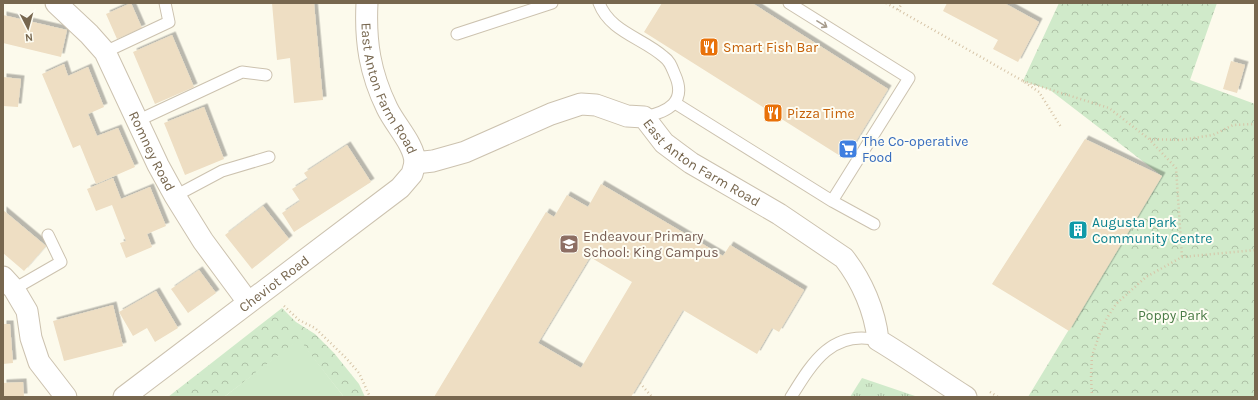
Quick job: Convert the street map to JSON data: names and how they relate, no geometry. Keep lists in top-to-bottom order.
{
  "streets": {
    "street": ["East Anton Farm Road", "Romney Road", "Cheviot Road"]
  },
  "crossings": [
    ["East Anton Farm Road", "Cheviot Road"],
    ["Romney Road", "Cheviot Road"]
  ],
  "parks": ["Poppy Park"],
  "places": {
    "restaurant": ["Smart Fish Bar", "Pizza Time"],
    "supermarket": ["The Co-operative Food"],
    "building": ["Augusta Park Community Centre"],
    "school or university": ["Endeavour Primary School: King Campus"]
  },
  "north": "bottom"
}
